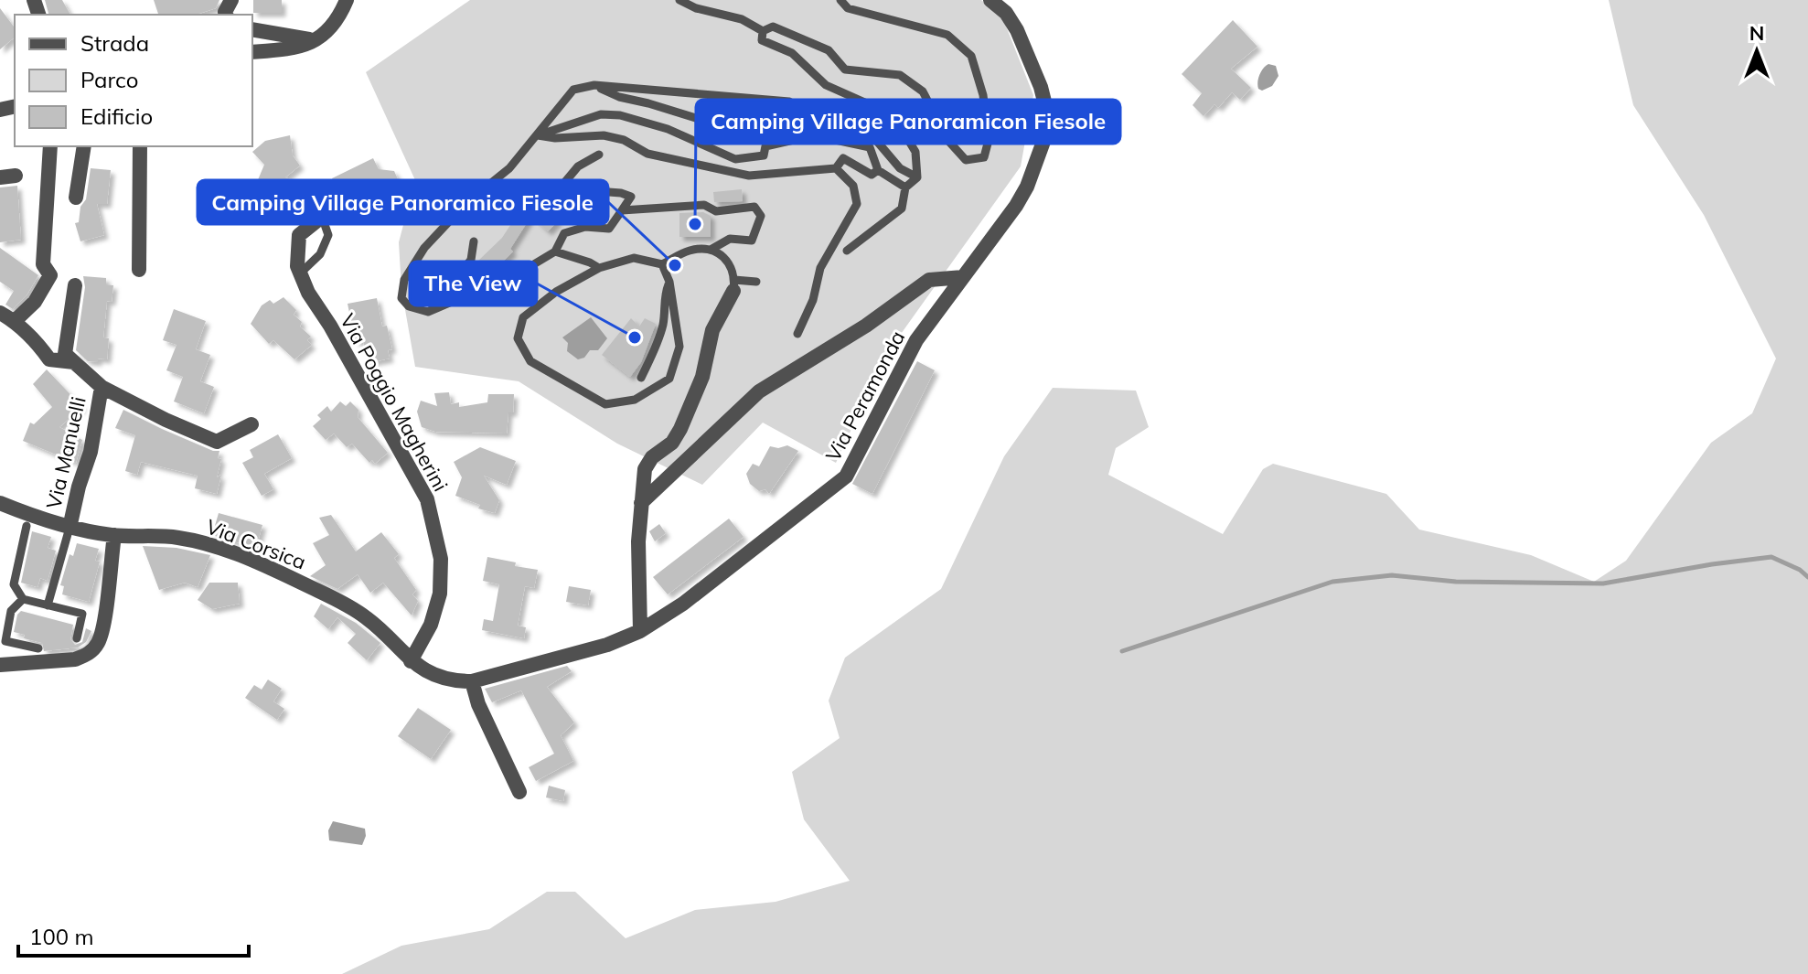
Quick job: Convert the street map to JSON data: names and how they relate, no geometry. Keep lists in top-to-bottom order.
{
  "streets": {
    "street": [
      "Via Peramonda",
      "Via Poggio Magherini",
      "Via Manuelli",
      "Via Corsica"
    ]
  },
  "crossings": [
    ["Via Peramonda", "Via Corsica"],
    ["Via Poggio Magherini", "Via Corsica"],
    ["Via Manuelli", "Via Corsica"]
  ],
  "places": ["Camping Village Panoramicon Fiesole", "Camping Village Panoramico Fiesole", "The View"],
  "legend": ["Strada", "Parco", "Edificio"],
  "scale_bar": "100 m",
  "north": "top"
}
